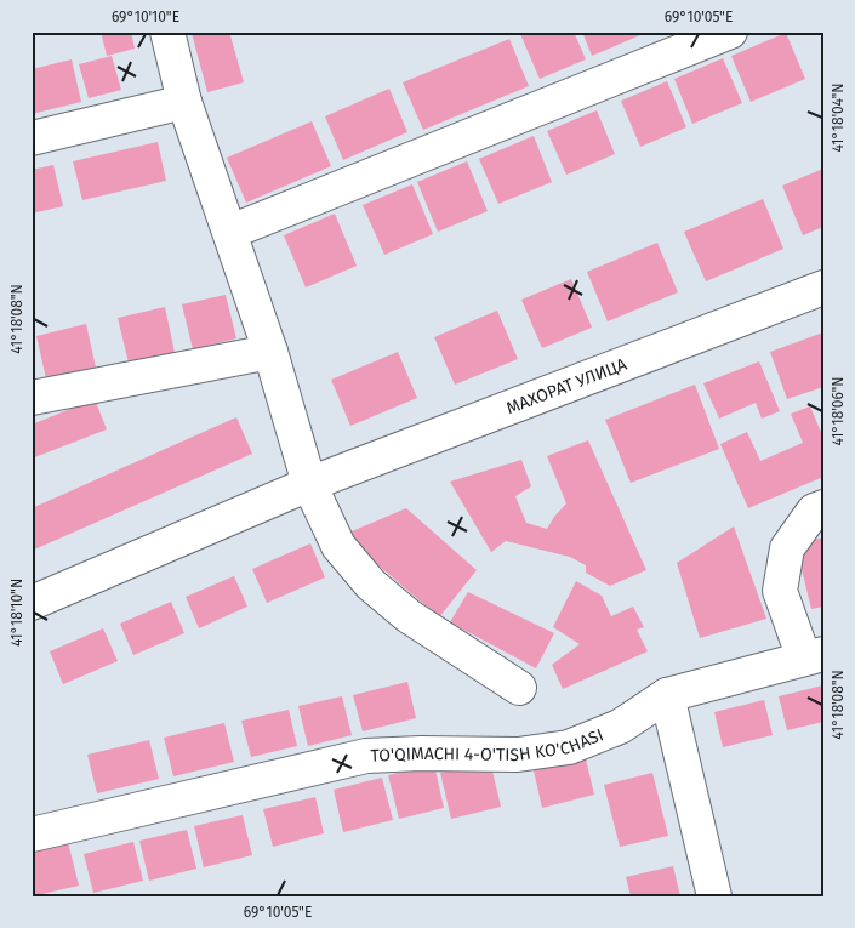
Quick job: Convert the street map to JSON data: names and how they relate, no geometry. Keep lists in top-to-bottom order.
{
  "streets": {
    "street": ["МАХОРАТ УЛИЦА", "TO'QIMACHI 4-O'TISH KO'CHASI"]
  },
  "coordinates": [
    "69°10'10\"E",
    "69°10'05\"E",
    "41°18'04\"N",
    "41°18'08\"N",
    "41°18'06\"N",
    "41°18'10\"N"
  ]
}
